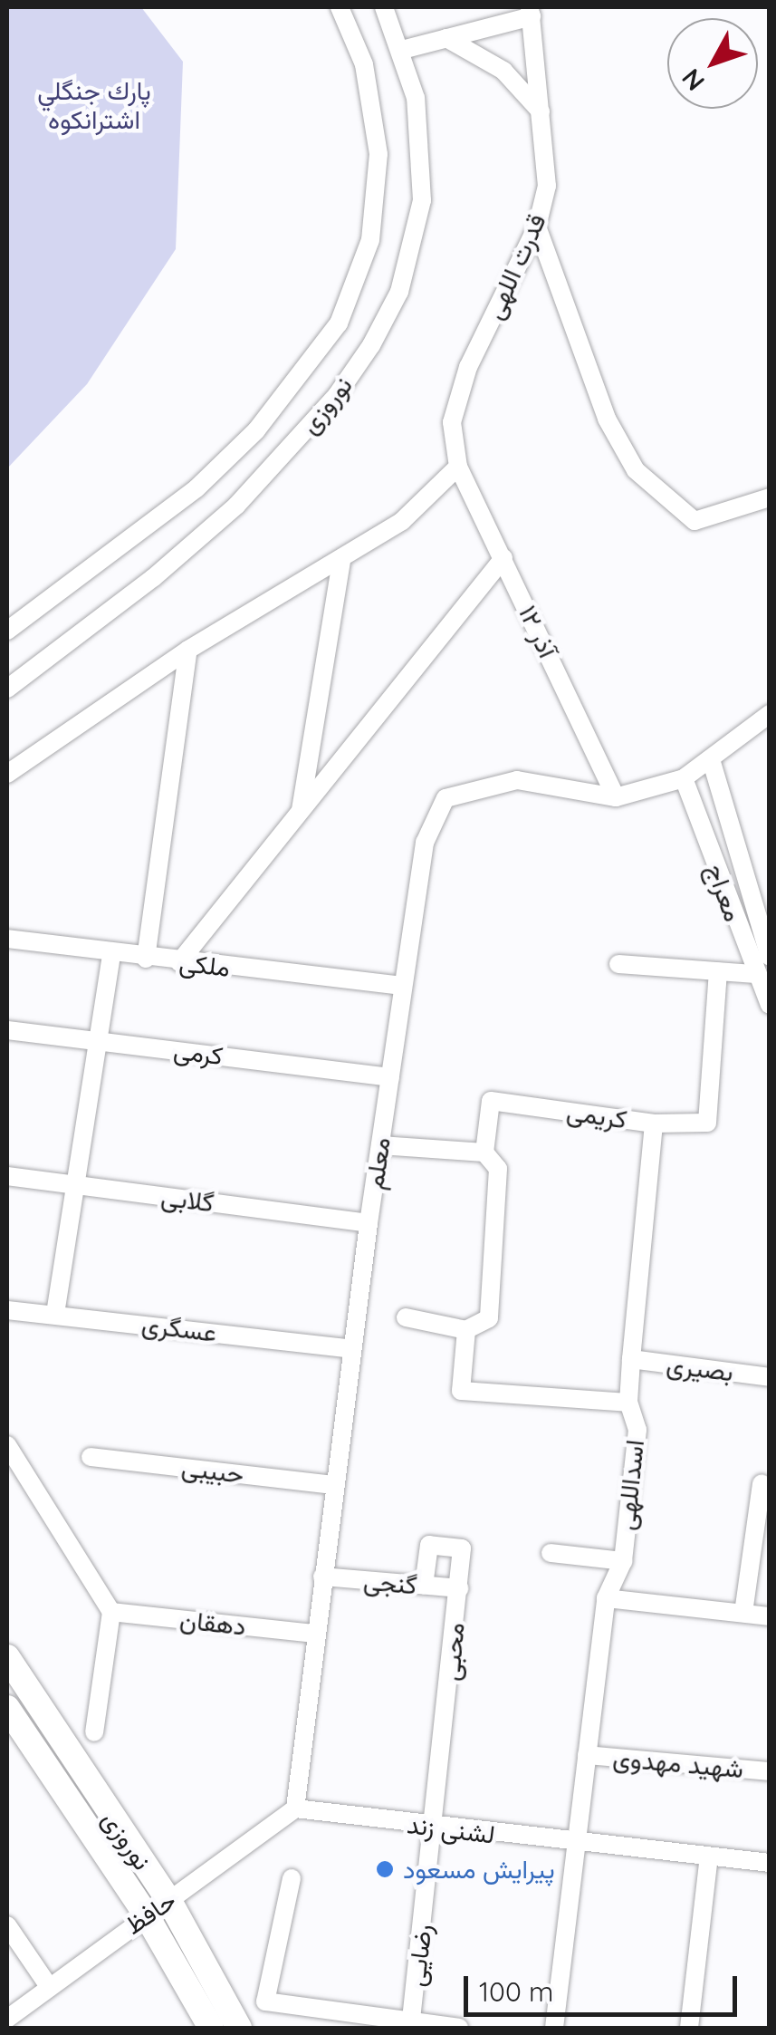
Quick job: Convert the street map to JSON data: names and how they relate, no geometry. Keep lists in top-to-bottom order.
{
  "streets": {
    "main road": ["نوروزی"],
    "street": [
      "قدرت اللهی",
      "۱۲ آذر",
      "معراج",
      "ملکی",
      "کرمی",
      "کریمی",
      "معلم",
      "گلابی",
      "عسگری",
      "بصیری",
      "حبیبی",
      "اسداللهی",
      "گنجی",
      "دهقان",
      "محبی",
      "شهید مهدوی",
      "لشنی زند",
      "حافظ",
      "رضایی"
    ]
  },
  "crossings": [
    ["قدرت اللهی", "۱۲ آذر"],
    ["نوروزی", "حافظ"],
    ["۱۲ آذر", "معلم"],
    ["معراج", "معلم"],
    ["ملکی", "معلم"],
    ["کرمی", "معلم"],
    ["کریمی", "اسداللهی"],
    ["معلم", "گلابی"],
    ["معلم", "عسگری"],
    ["معلم", "حبیبی"],
    ["معلم", "گنجی"],
    ["معلم", "دهقان"],
    ["معلم", "لشنی زند"],
    ["معلم", "حافظ"],
    ["بصیری", "اسداللهی"],
    ["اسداللهی", "شهید مهدوی"],
    ["اسداللهی", "لشنی زند"],
    ["گنجی", "محبی"],
    ["محبی", "لشنی زند"],
    ["محبی", "رضایی"],
    ["لشنی زند", "حافظ"],
    ["لشنی زند", "رضایی"]
  ],
  "parks": ["پارك جنگلي اشترانكوه"],
  "places": ["پیرایش مسعود"],
  "scale_bar": "100 m",
  "north": "bottom left"
}
